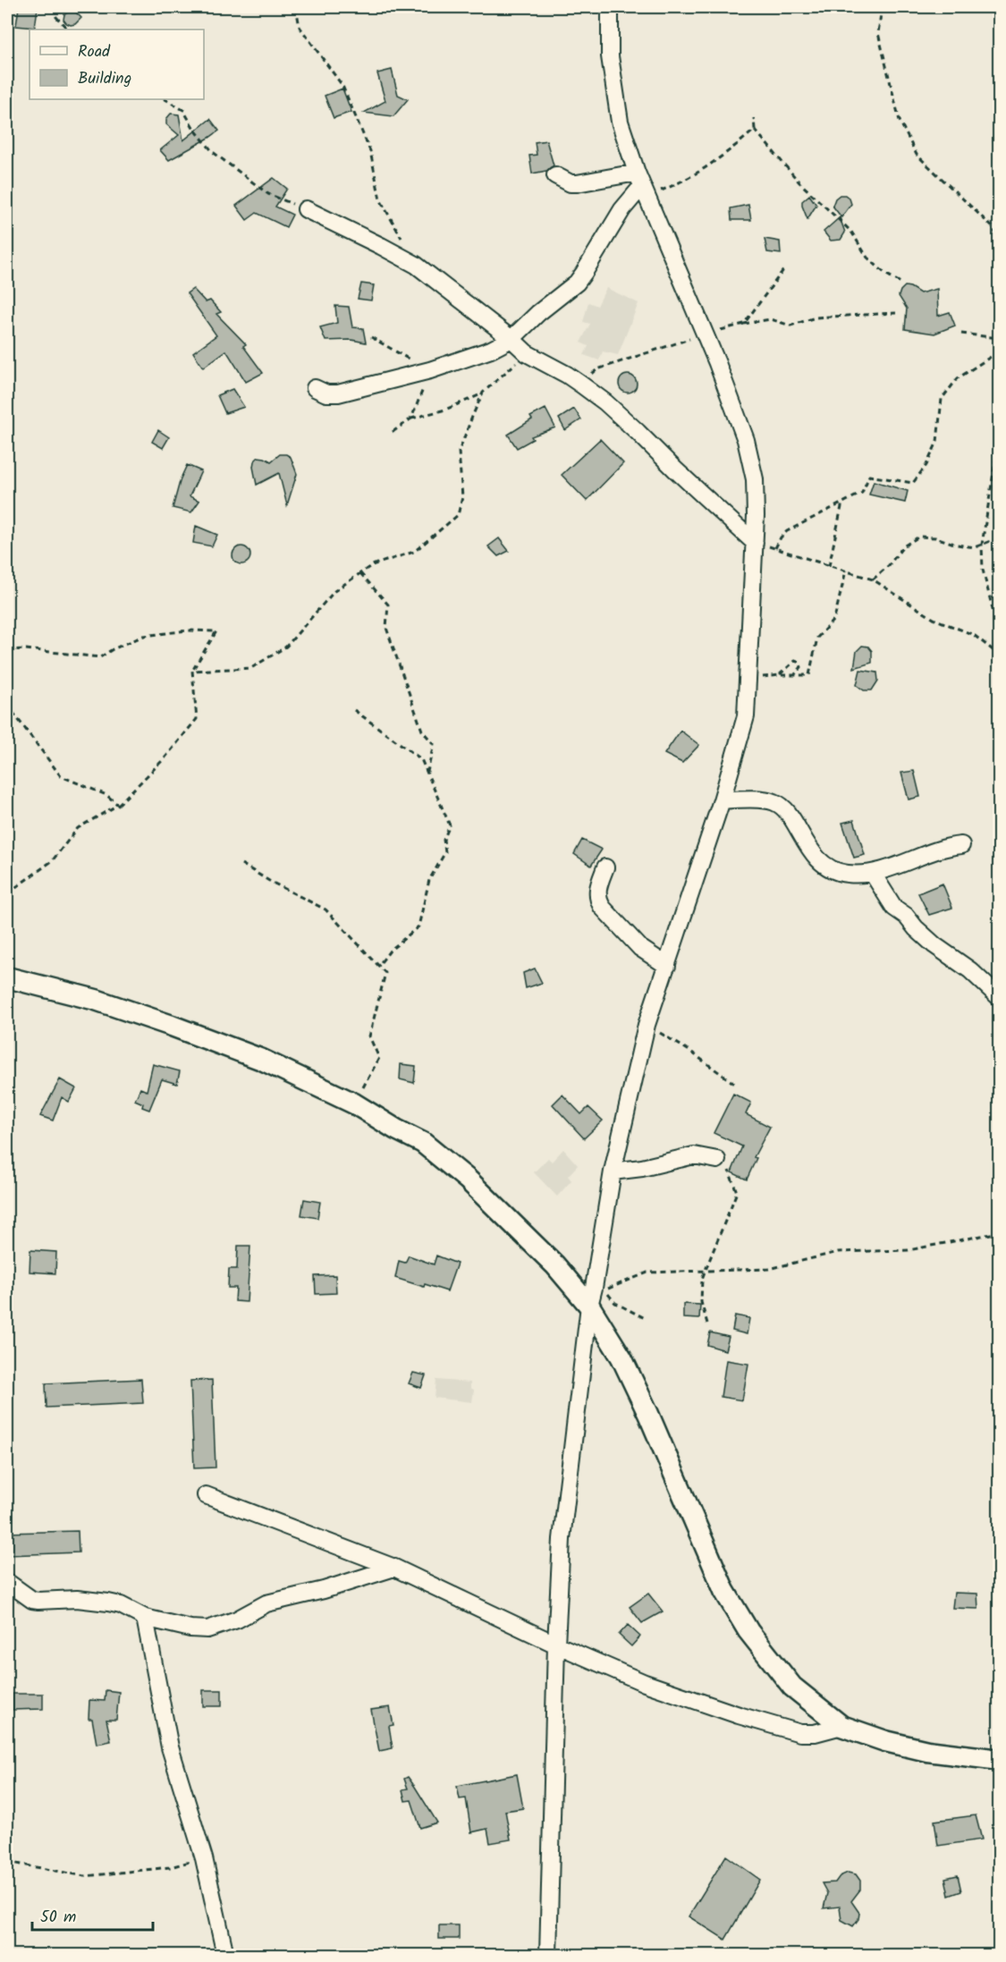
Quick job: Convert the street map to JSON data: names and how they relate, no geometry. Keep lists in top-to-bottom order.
{
  "legend": ["Road", "Building"],
  "scale_bar": "50 m"
}
